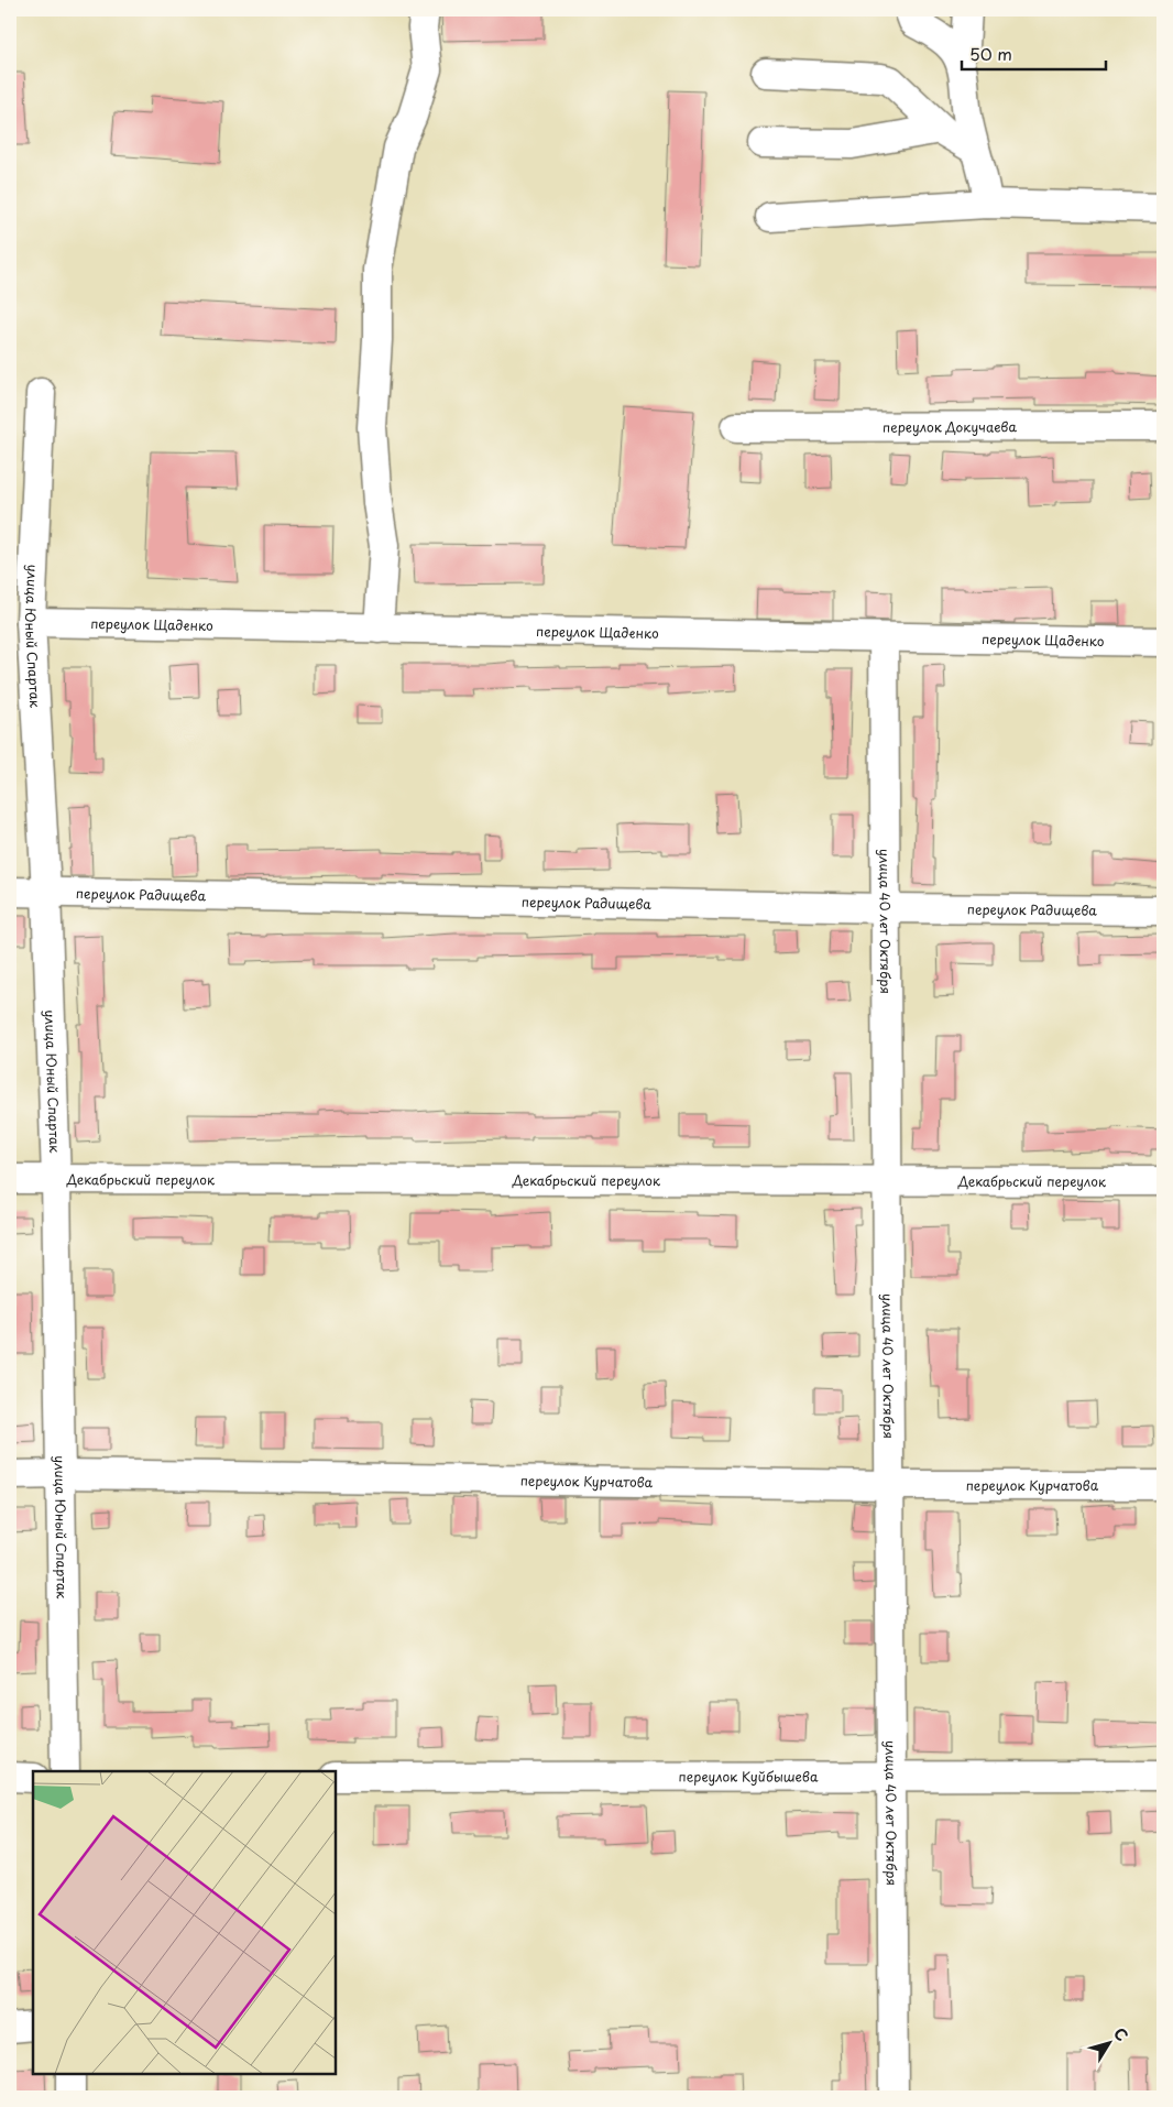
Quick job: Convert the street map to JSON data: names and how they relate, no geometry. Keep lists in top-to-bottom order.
{
  "streets": {
    "street": [
      "переулок Докучаева",
      "переулок Щаденко",
      "улица Юный Спартак",
      "переулок Радищева",
      "улица 40 лет Октября",
      "Декабрьский переулок",
      "переулок Курчатова",
      "переулок Куйбышева"
    ]
  },
  "crossings": [
    ["переулок Щаденко", "улица Юный Спартак"],
    ["переулок Щаденко", "улица 40 лет Октября"],
    ["улица Юный Спартак", "переулок Радищева"],
    ["улица Юный Спартак", "Декабрьский переулок"],
    ["улица Юный Спартак", "переулок Курчатова"],
    ["переулок Радищева", "улица 40 лет Октября"],
    ["улица 40 лет Октября", "Декабрьский переулок"],
    ["улица 40 лет Октября", "переулок Курчатова"],
    ["улица 40 лет Октября", "переулок Куйбышева"]
  ],
  "scale_bar": "50 m",
  "north": "top right"
}
